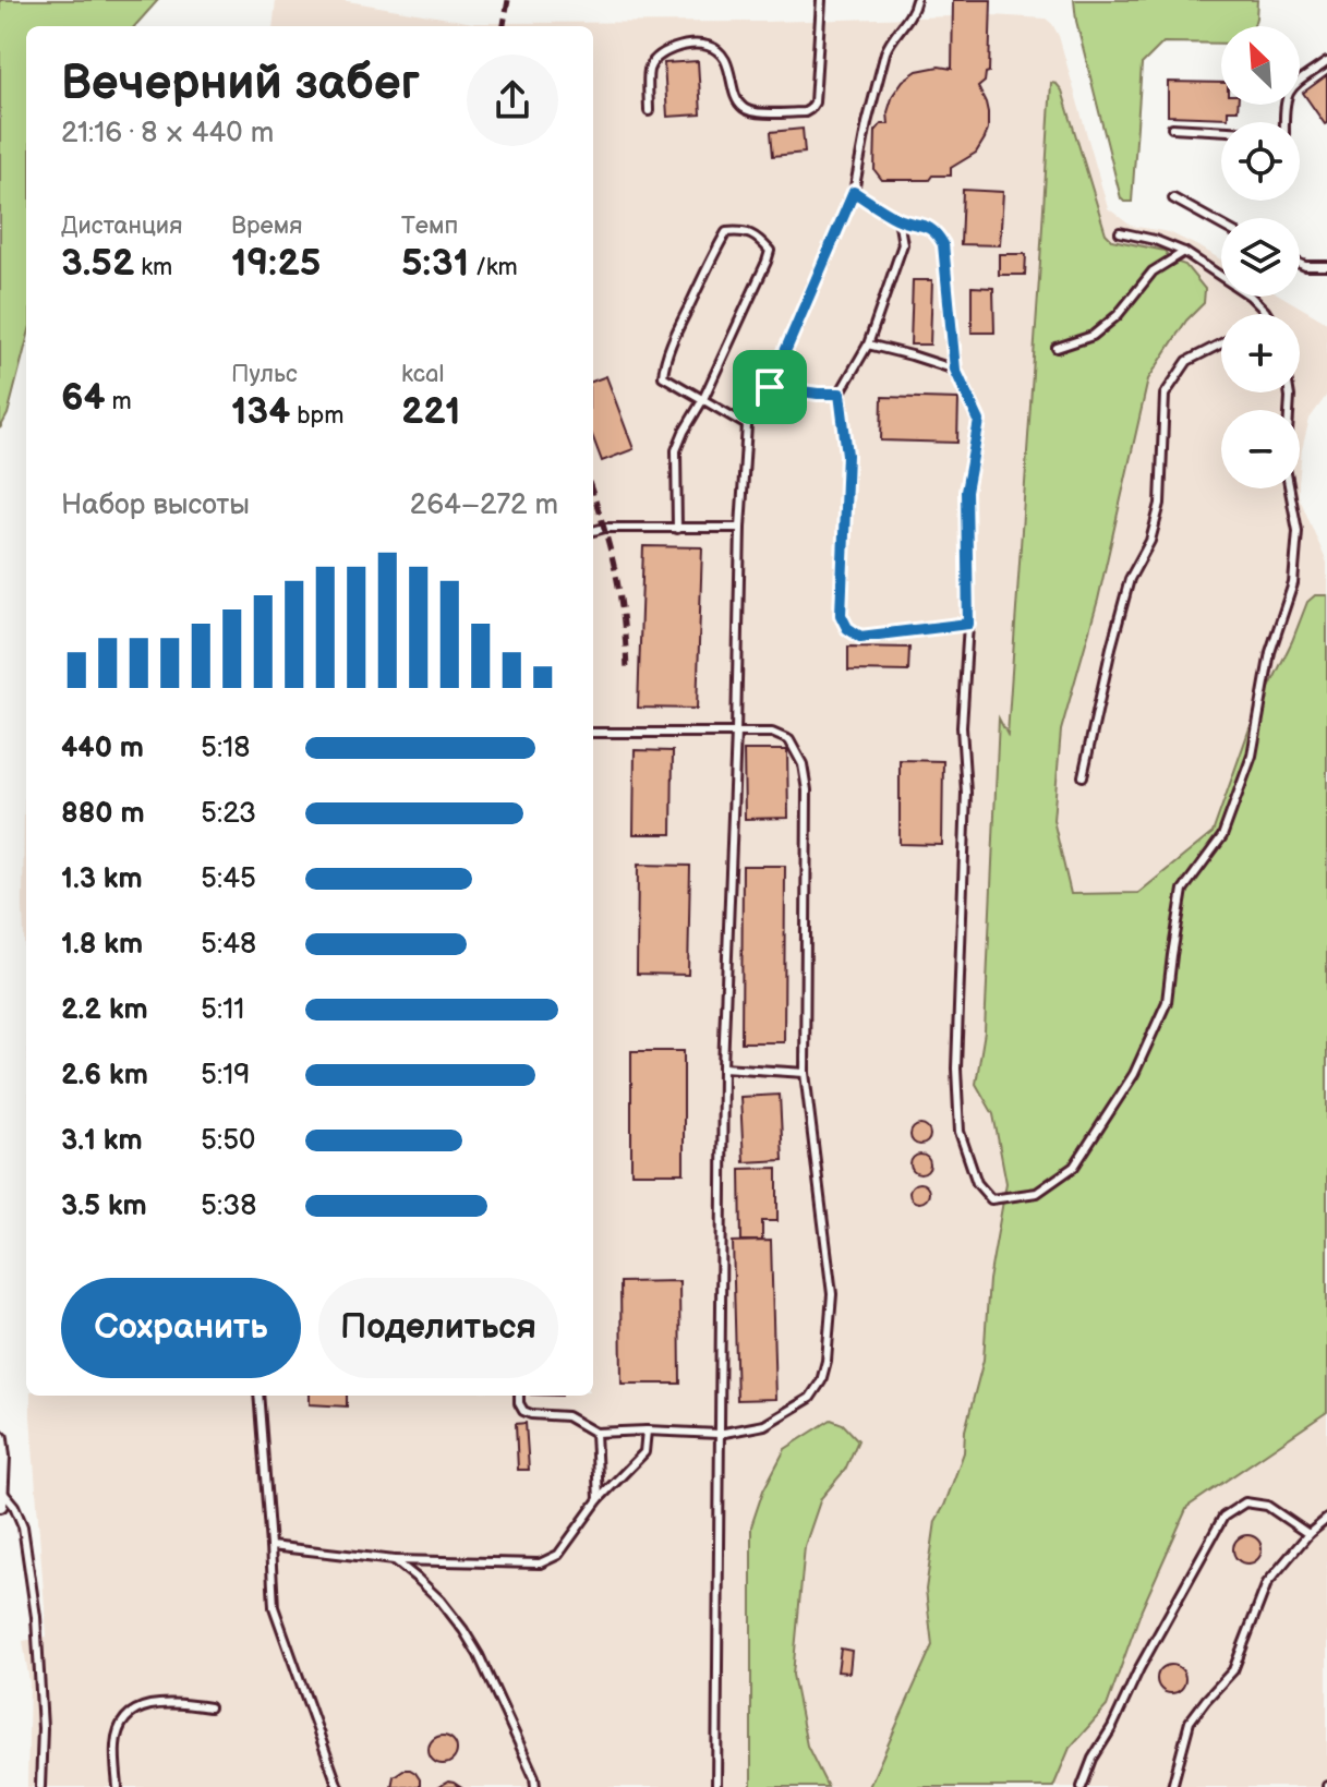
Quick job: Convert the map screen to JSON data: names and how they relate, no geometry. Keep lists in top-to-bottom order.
{
  "north": "top left",
  "page": {
    "map_buttons": ["+", "−"],
    "heading": ["Вечерний забег", "21:16 · 8 × 440 m"],
    "stats": [
      ["Дистанция", "3.52 km"],
      ["Время", "19:25"],
      ["Темп", "5:31 /km"],
      ["64 m"],
      ["Пульс", "134 bpm"],
      ["kcal", "221"]
    ],
    "chart": ["Набор высоты", "264–272 m"],
    "list": [
      {
        "name": "440 m",
        "note": "5:18"
      },
      {
        "name": "880 m",
        "note": "5:23"
      },
      {
        "name": "1.3 km",
        "note": "5:45"
      },
      {
        "name": "1.8 km",
        "note": "5:48"
      },
      {
        "name": "2.2 km",
        "note": "5:11"
      },
      {
        "name": "2.6 km",
        "note": "5:19"
      },
      {
        "name": "3.1 km",
        "note": "5:50"
      },
      {
        "name": "3.5 km",
        "note": "5:38"
      }
    ],
    "buttons": ["Сохранить", "Поделиться"]
  }
}
